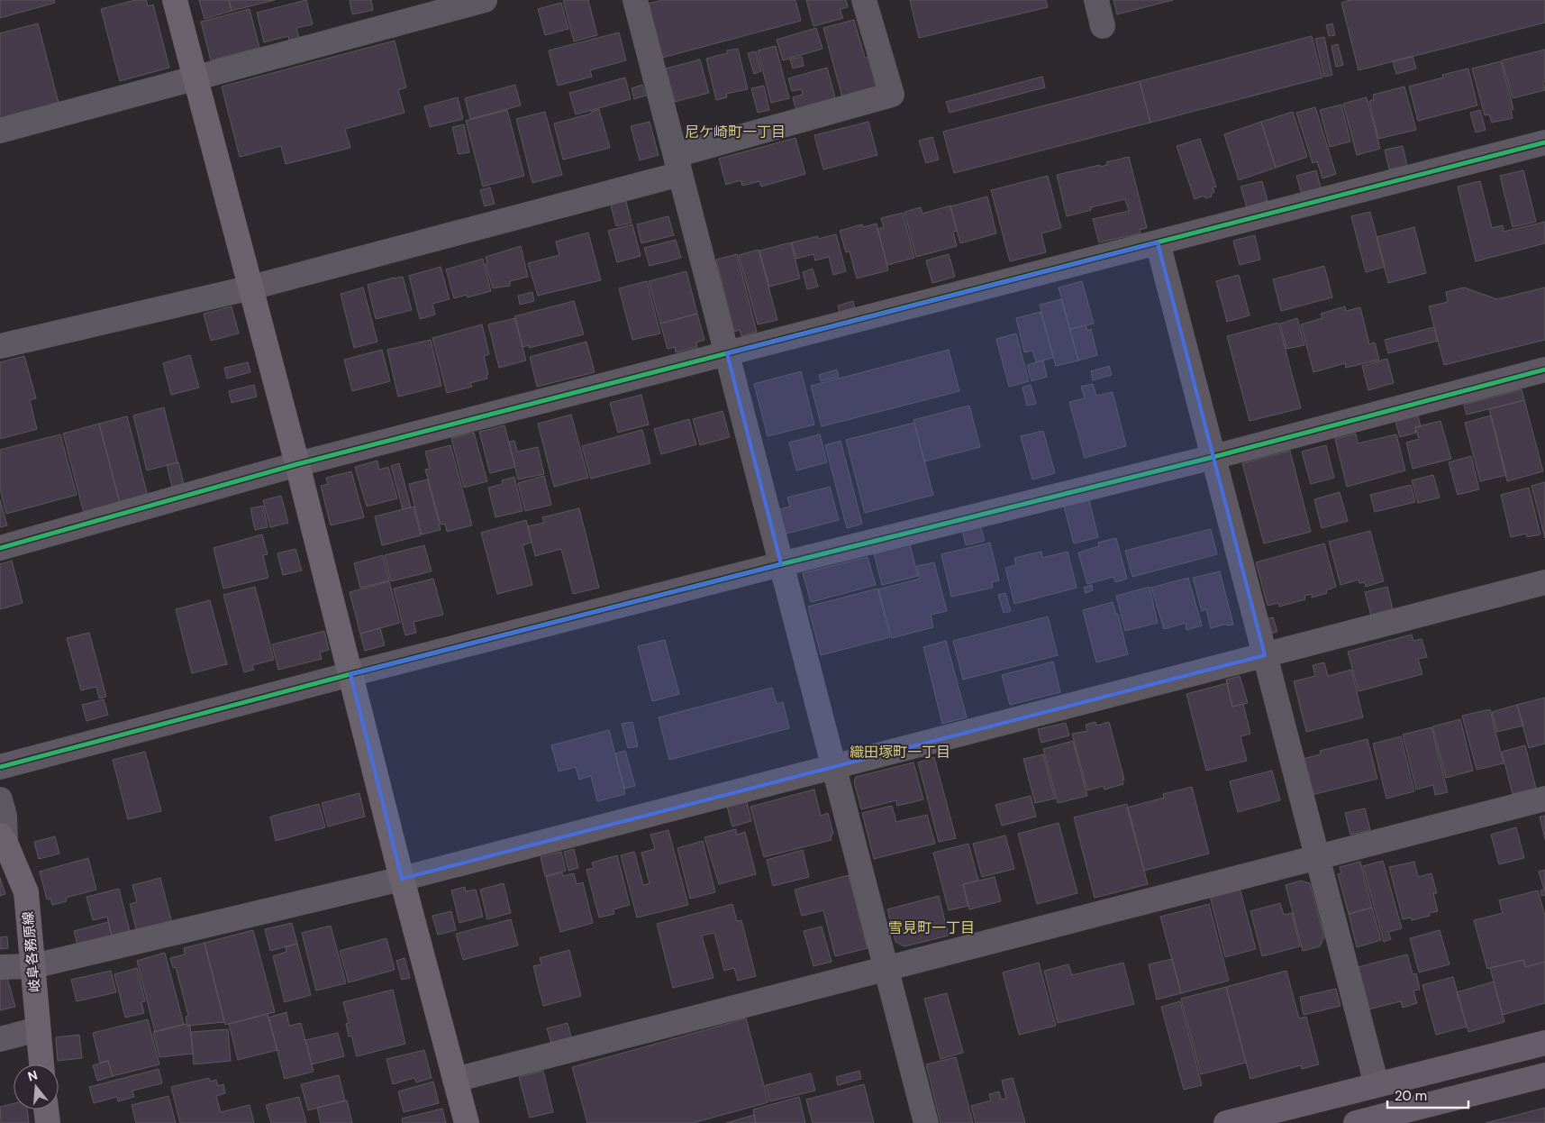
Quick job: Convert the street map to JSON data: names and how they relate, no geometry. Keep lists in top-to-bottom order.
{
  "streets": {
    "street": ["岐阜各務原線"]
  },
  "districts": ["尼ケ崎町一丁目", "織田塚町一丁目", "雪見町一丁目"],
  "scale_bar": "20 m",
  "north": "top"
}
